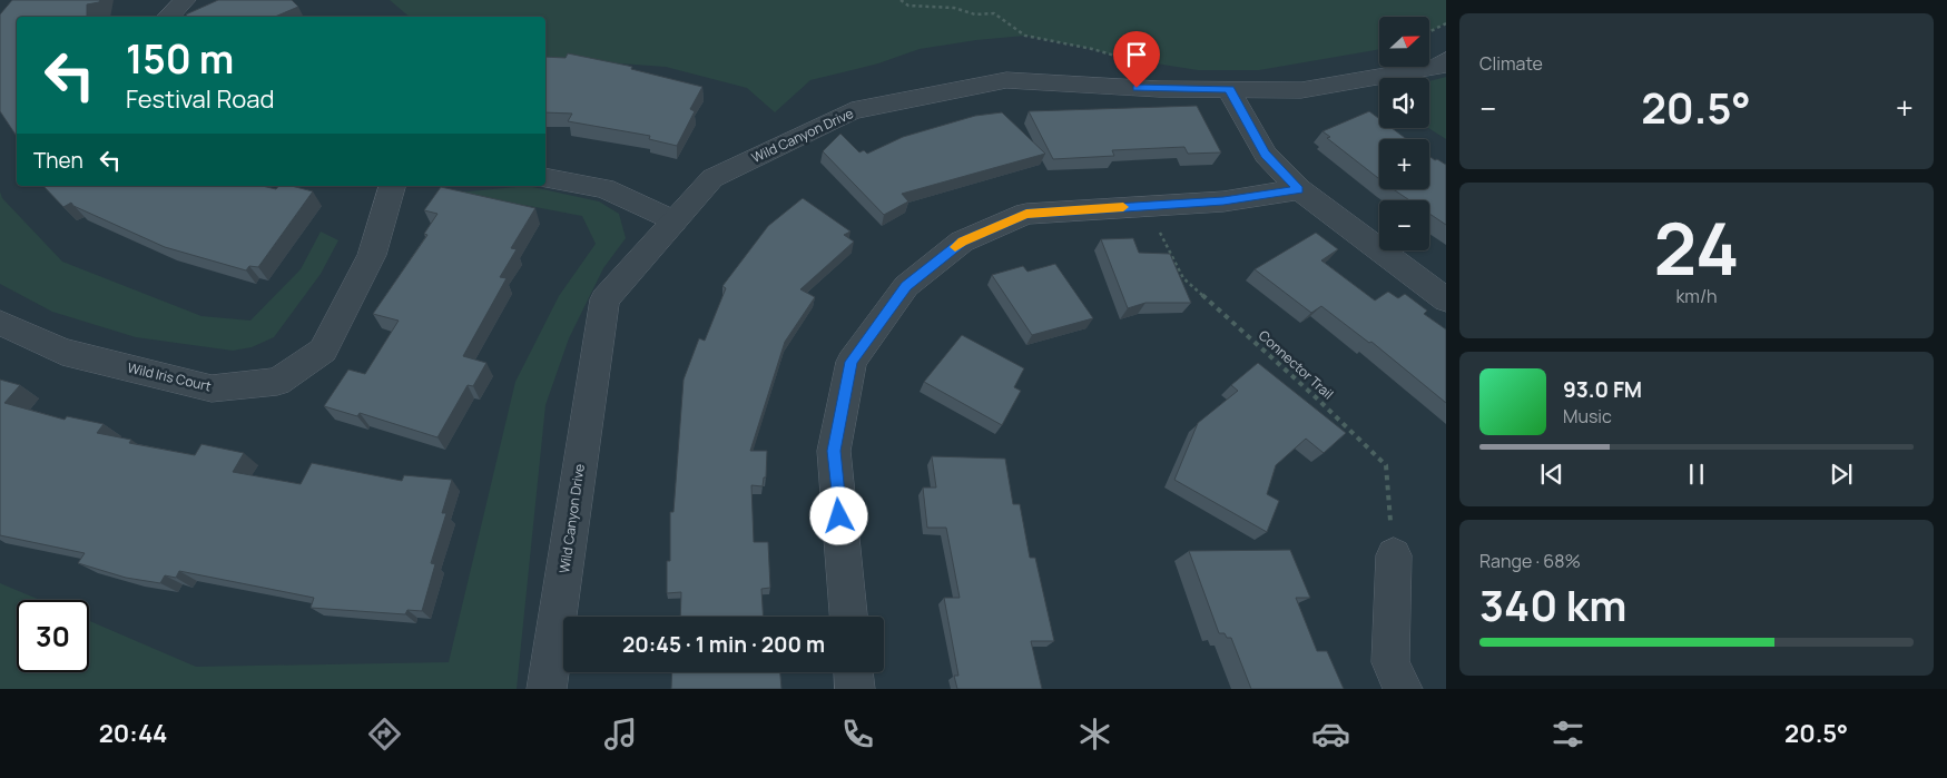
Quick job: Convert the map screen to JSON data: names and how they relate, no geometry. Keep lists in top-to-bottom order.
{
  "streets": {
    "street": ["Wild Canyon Drive", "Wild Iris Court"],
    "path": ["Connector Trail"]
  },
  "north": "right",
  "page": {
    "tile": [
      "Climate",
      ["24", "km/h"],
      ["Range · 68%", "340 km"]
    ],
    "map_buttons": ["+", "−"],
    "turn": ["150 m", "Festival Road"],
    "heat": ["−", "20.5°", "+"],
    "then": "Then",
    "song": ["93.0 FM", "Music"],
    "limit": "30",
    "trip": "20:45 · 1 min · 200 m",
    "tabs": ["20:44", "20.5°"]
  }
}
